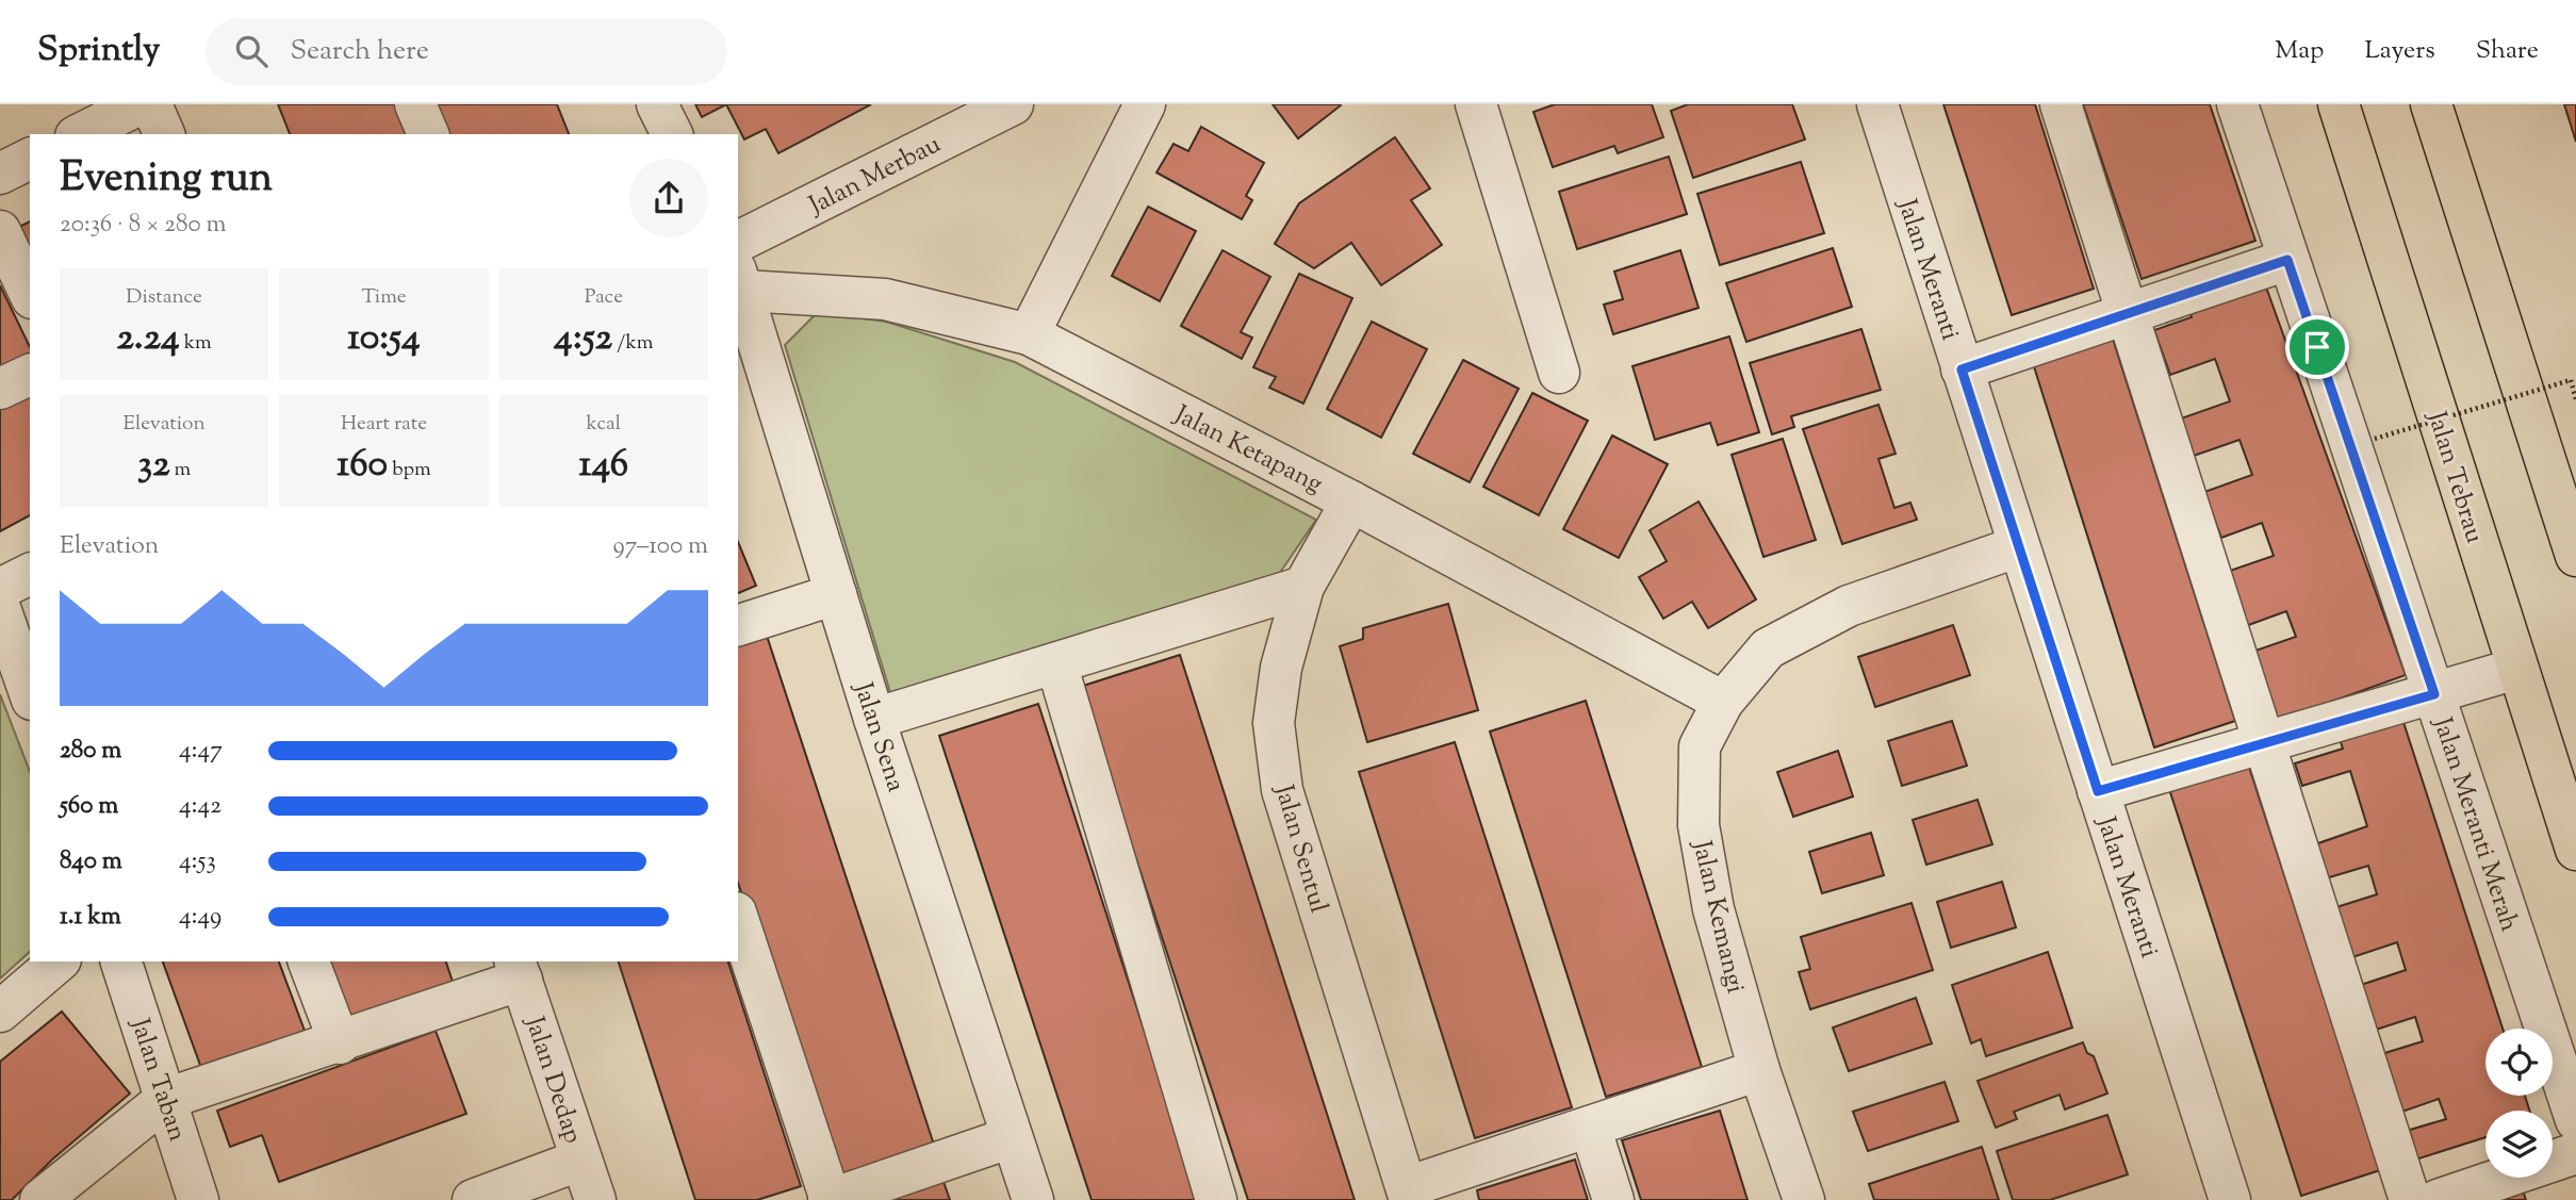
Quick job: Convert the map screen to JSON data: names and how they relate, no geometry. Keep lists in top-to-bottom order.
{
  "streets": {
    "highway": ["Jalan Tebrau"],
    "street": [
      "Jalan Merbau",
      "Jalan Meranti",
      "Jalan Ketapang",
      "Jalan Sena",
      "Jalan Meranti Merah",
      "Jalan Sentul",
      "Jalan Kemangi",
      "Jalan Taban",
      "Jalan Dedap"
    ]
  },
  "crossings": [
    ["Jalan Meranti", "Jalan Kemangi"],
    ["Jalan Ketapang", "Jalan Sena"],
    ["Jalan Ketapang", "Jalan Sentul"],
    ["Jalan Ketapang", "Jalan Kemangi"]
  ],
  "page": {
    "header": "Sprintly",
    "search": "Search here",
    "nav": ["Map", "Layers", "Share"],
    "heading": ["Evening run", "20:36 · 8 × 280 m"],
    "stats": [
      ["Distance", "2.24 km"],
      ["Time", "10:54"],
      ["Pace", "4:52 /km"],
      ["Elevation", "32 m"],
      ["Heart rate", "160 bpm"],
      ["kcal", "146"]
    ],
    "chart": ["Elevation", "97–100 m"],
    "list": [
      {
        "name": "280 m",
        "note": "4:47"
      },
      {
        "name": "560 m",
        "note": "4:42"
      },
      {
        "name": "840 m",
        "note": "4:53"
      },
      {
        "name": "1.1 km",
        "note": "4:49"
      }
    ]
  }
}
